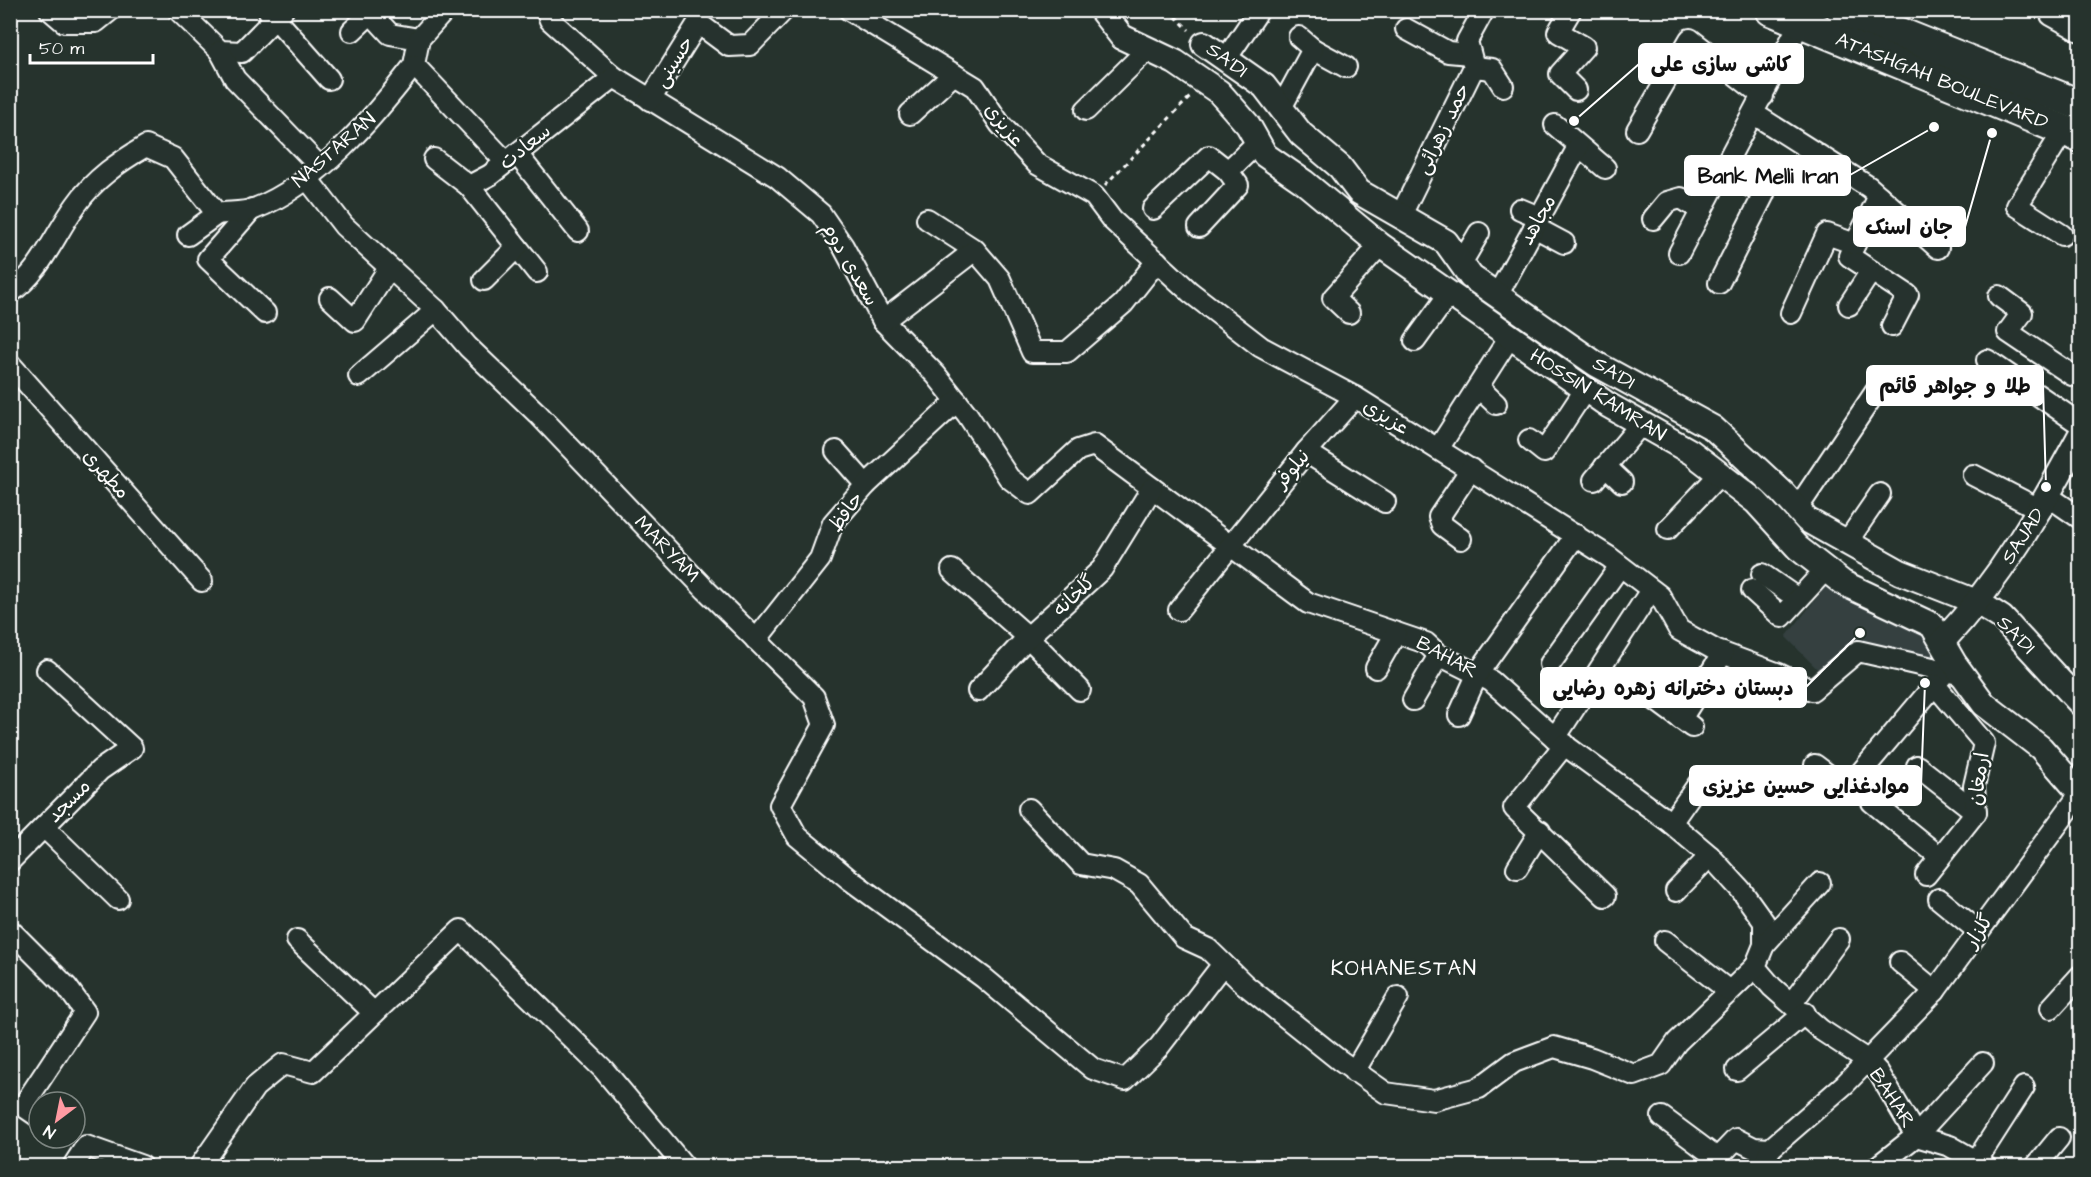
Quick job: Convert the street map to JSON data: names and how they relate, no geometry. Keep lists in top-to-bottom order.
{
  "streets": {
    "main road": ["ATASHGAH BOULEVARD"],
    "street": [
      "SA'DI",
      "حسینی",
      "عزیزی",
      "حمد زهرائی",
      "سعادت",
      "NASTARAN",
      "مجاهد",
      "سعدی دوم",
      "HOSSIN KAMRAN",
      "نیلوفر",
      "مطهری",
      "حافظ",
      "SAJAD",
      "MARYAM",
      "گلخانه",
      "BAHAR",
      "ارمغان",
      "مسجد",
      "گلزار"
    ]
  },
  "crossings": [
    ["SA'DI", "حمد زهرائی"],
    ["SA'DI", "مجاهد"],
    ["SA'DI", "SAJAD"],
    ["حسینی", "سعدی دوم"],
    ["عزیزی", "HOSSIN KAMRAN"],
    ["عزیزی", "نیلوفر"],
    ["عزیزی", "ارمغان"],
    ["سعادت", "سعدی دوم"],
    ["NASTARAN", "MARYAM"],
    ["سعدی دوم", "حافظ"],
    ["سعدی دوم", "BAHAR"],
    ["HOSSIN KAMRAN", "SAJAD"],
    ["HOSSIN KAMRAN", "ارمغان"],
    ["HOSSIN KAMRAN", "گلزار"],
    ["نیلوفر", "BAHAR"],
    ["حافظ", "MARYAM"],
    ["گلخانه", "BAHAR"],
    ["BAHAR", "گلزار"]
  ],
  "districts": ["KOHANESTAN"],
  "places": [
    "کاشی سازی علی",
    "Bank Melli Iran",
    "جان اسنک",
    "طلا و جواهر قائم",
    "دبستان دخترانه زهره رضایی",
    "موادغذایی حسین عزیزی"
  ],
  "scale_bar": "50 m",
  "north": "bottom left"
}
